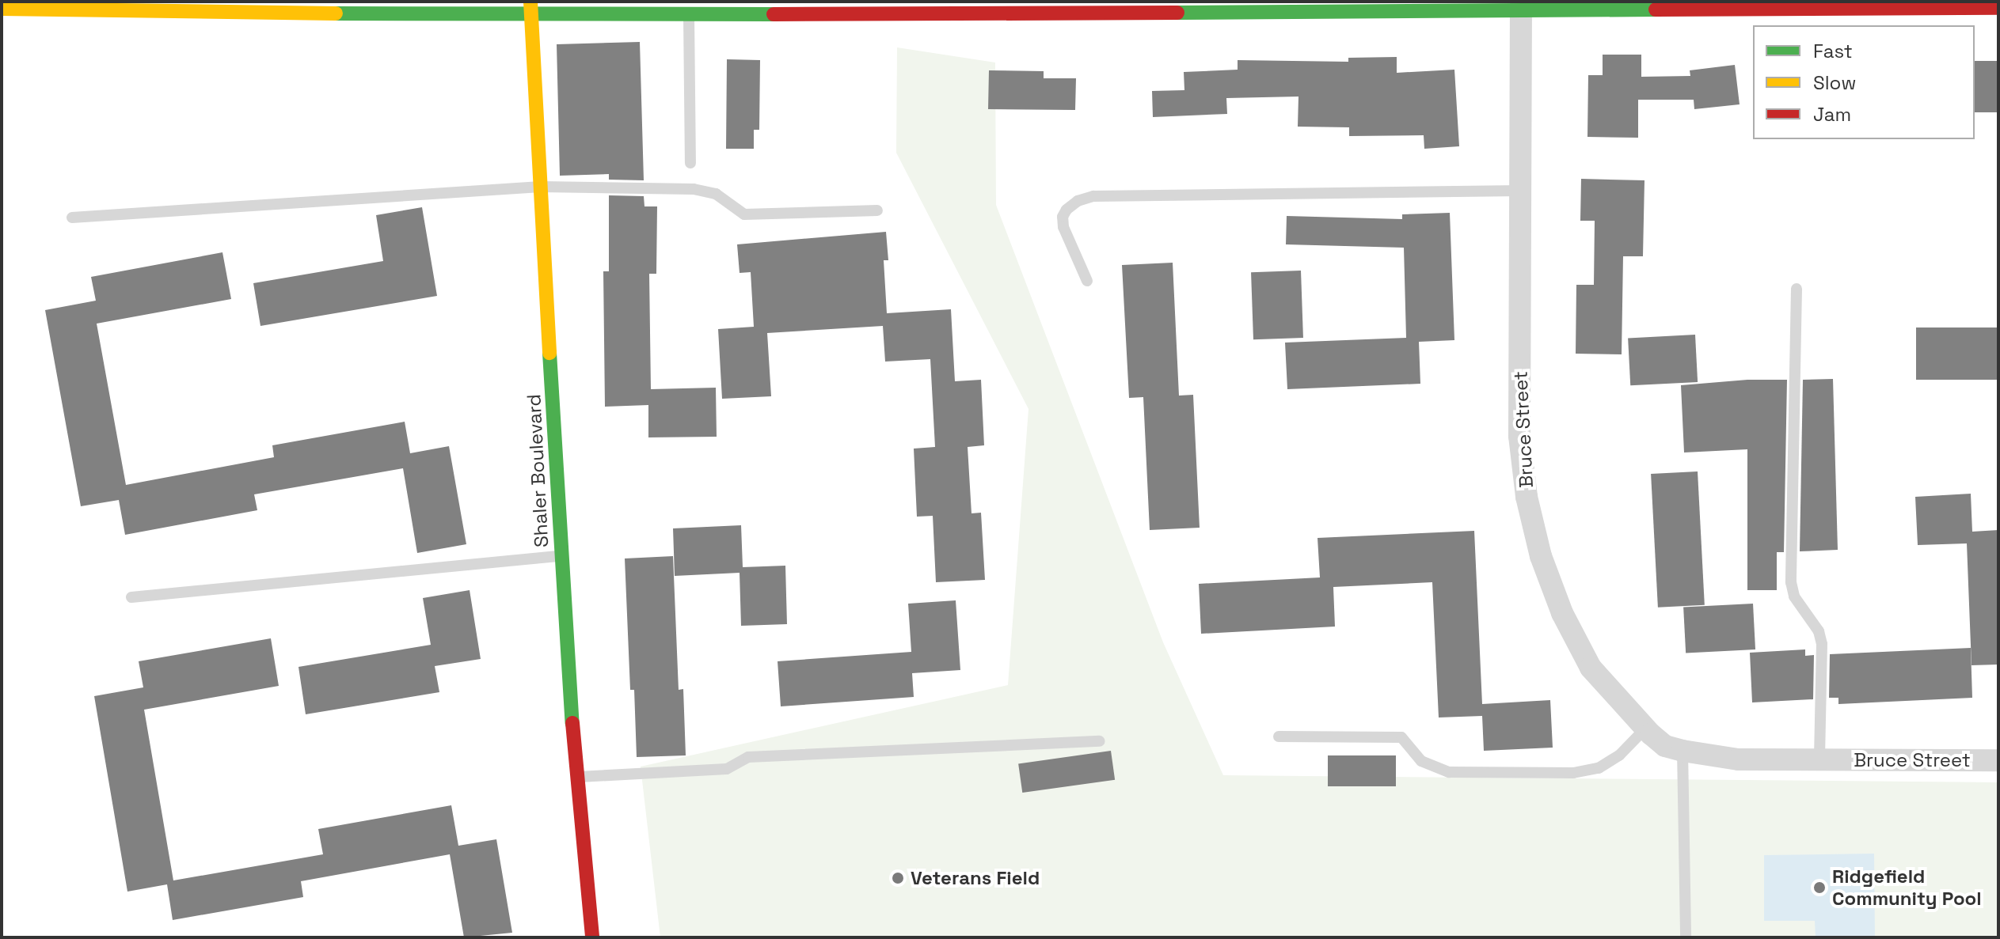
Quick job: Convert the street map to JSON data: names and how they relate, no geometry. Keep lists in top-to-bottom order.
{
  "streets": {
    "street": ["Bruce Street", "Shaler Boulevard"]
  },
  "places": ["Veterans Field", "Ridgefield Community Pool"],
  "legend": ["Fast", "Slow", "Jam"]
}
